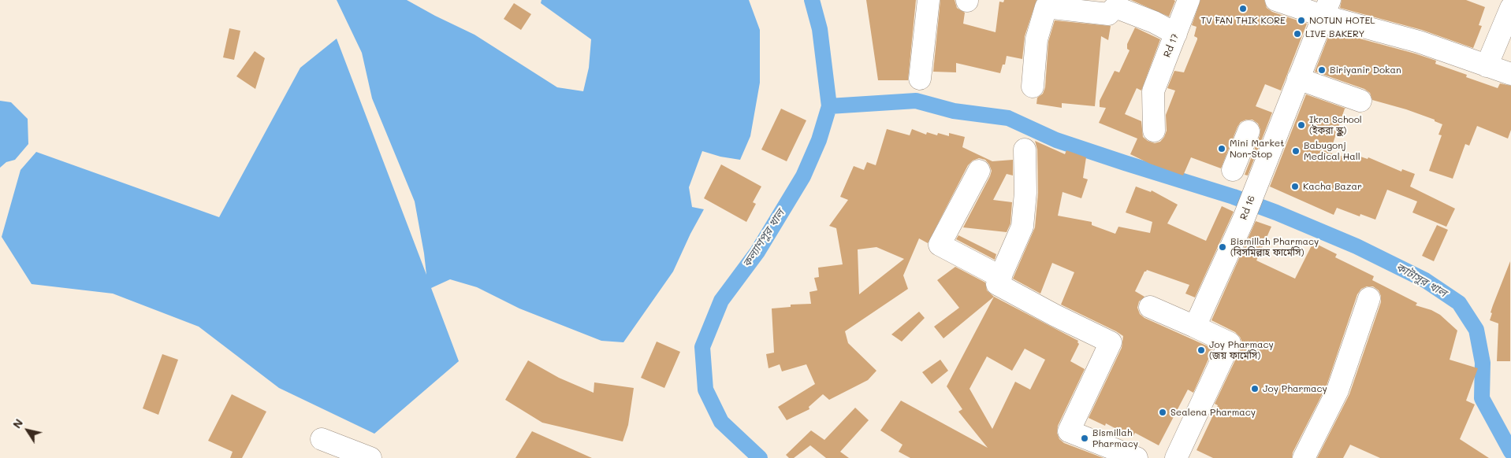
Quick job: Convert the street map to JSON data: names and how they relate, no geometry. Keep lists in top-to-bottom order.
{
  "streets": {
    "street": ["Rd 17", "Rd 16"]
  },
  "water": ["কল্যাণপুর খাল", "কাটাসুর খাল"],
  "places": [
    "TV FAN THIK KORE",
    "NOTUN HOTEL",
    "LIVE BAKERY",
    "Biriyanir Dokan",
    "Ikra School (ইকরা স্কুল)",
    "Mini Market Non-Stop",
    "Babugonj Medical Hall",
    "Kacha Bazar",
    "Bismillah Pharmacy (বিসমিল্লাহ ফার্মেসি)",
    "Joy Pharmacy (জয় ফার্মেসি)",
    "Joy Pharmacy",
    "Sealena Pharmacy",
    "Bismillah Pharmacy"
  ],
  "north": "top left"
}
